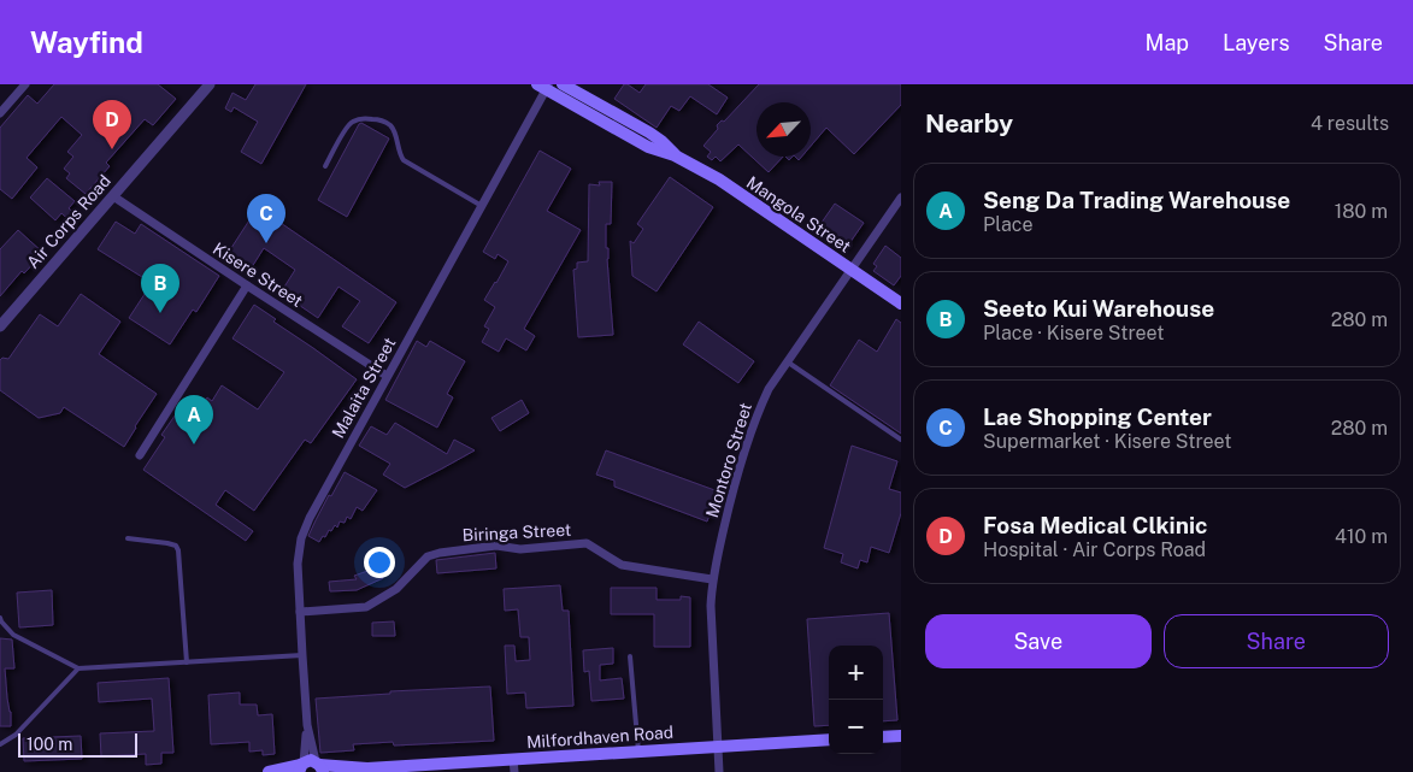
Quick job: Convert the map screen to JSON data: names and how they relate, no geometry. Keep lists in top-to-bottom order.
{
  "streets": {
    "main road": ["Mangola Street", "Milfordhaven Road"],
    "street": [
      "Air Corps Road",
      "Kisere Street",
      "Malaita Street",
      "Montoro Street",
      "Biringa Street"
    ]
  },
  "crossings": [
    ["Mangola Street", "Malaita Street"],
    ["Mangola Street", "Montoro Street"],
    ["Air Corps Road", "Kisere Street"],
    ["Kisere Street", "Malaita Street"],
    ["Malaita Street", "Biringa Street"],
    ["Malaita Street", "Milfordhaven Road"],
    ["Montoro Street", "Biringa Street"],
    ["Montoro Street", "Milfordhaven Road"]
  ],
  "scale_bar": "100 m",
  "north": "bottom left",
  "page": {
    "header": "Wayfind",
    "nav": ["Map", "Layers", "Share"],
    "heading": ["Nearby", "4 results"],
    "pins": [
      "D",
      "C",
      "B",
      "A"
    ],
    "list": [
      {
        "mark": "A",
        "name": "Seng Da Trading Warehouse",
        "note": "Place",
        "value": "180 m"
      },
      {
        "mark": "B",
        "name": "Seeto Kui Warehouse",
        "note": "Place · Kisere Street",
        "value": "280 m"
      },
      {
        "mark": "C",
        "name": "Lae Shopping Center",
        "note": "Supermarket · Kisere Street",
        "value": "280 m"
      },
      {
        "mark": "D",
        "name": "Fosa Medical Clkinic",
        "note": "Hospital · Air Corps Road",
        "value": "410 m"
      }
    ],
    "buttons": ["Save", "Share"],
    "map_buttons": ["+", "−"],
    "scale": "100 m"
  }
}
